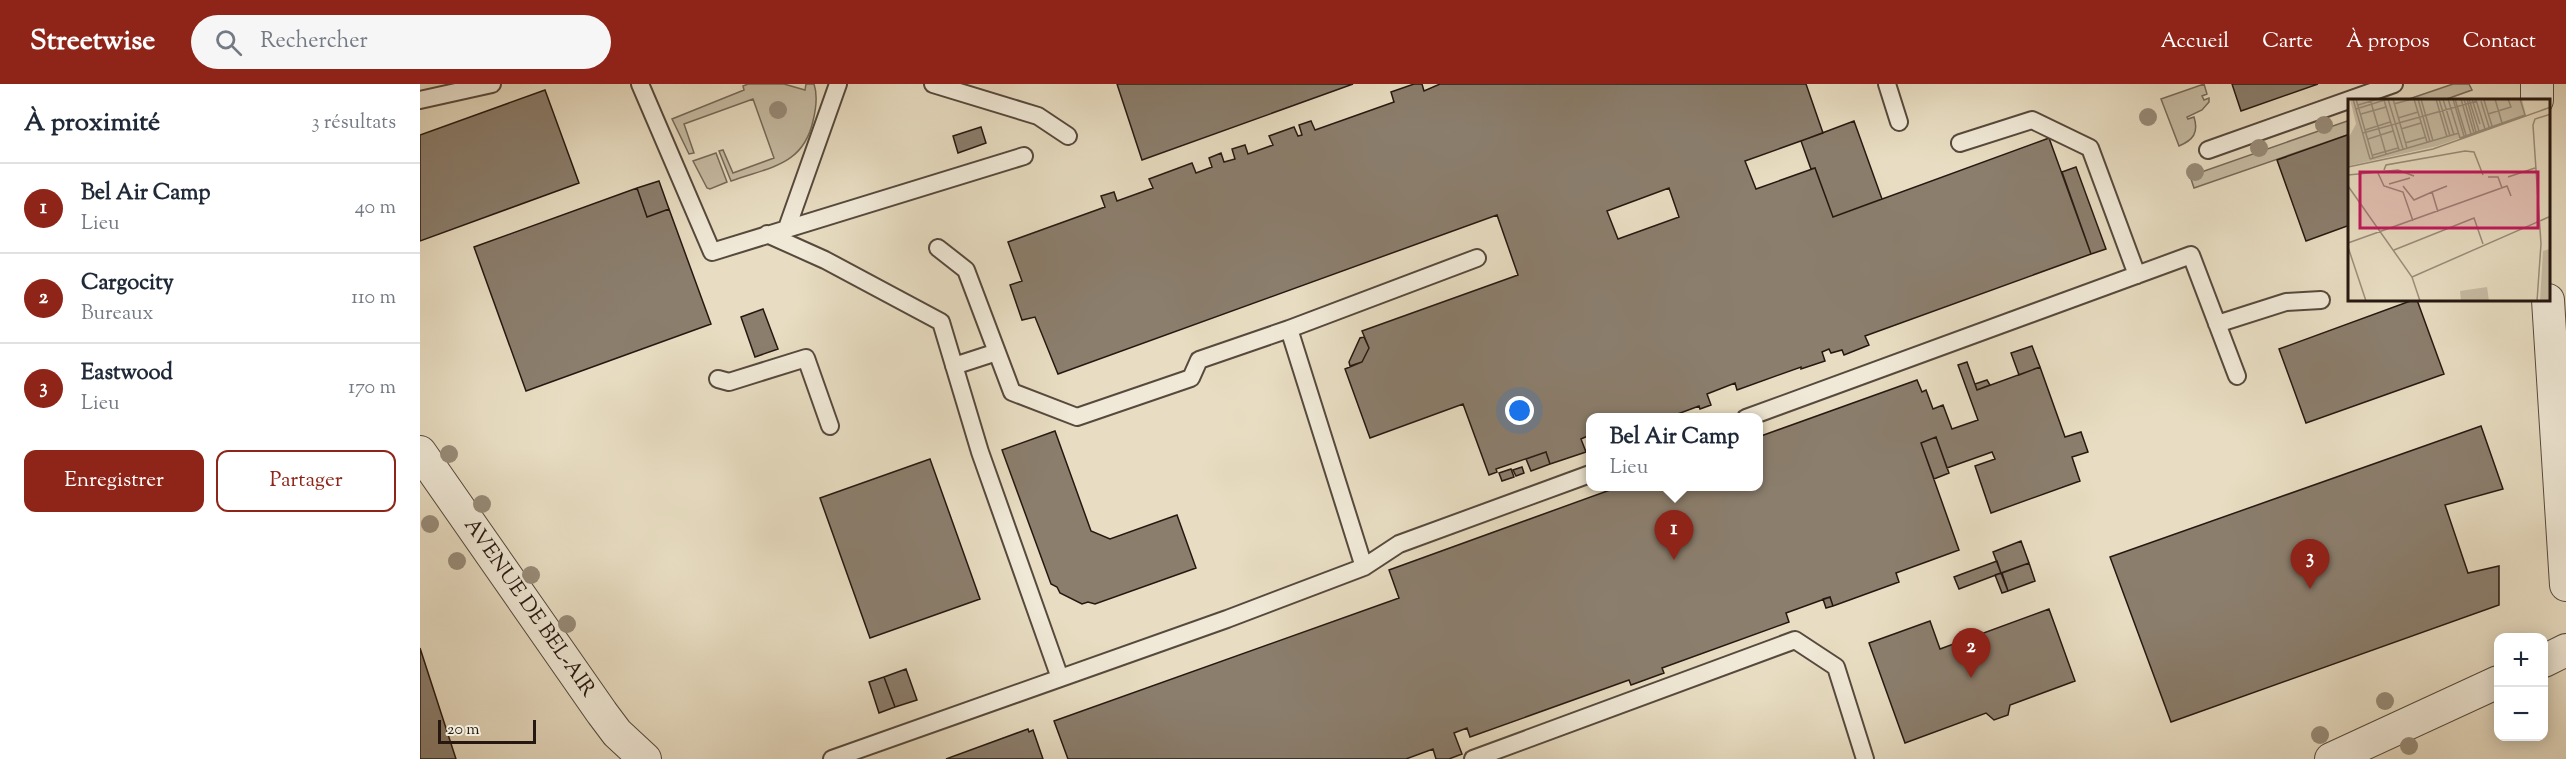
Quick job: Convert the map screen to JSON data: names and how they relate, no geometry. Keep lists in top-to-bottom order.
{
  "streets": {
    "street": ["AVENUE DE BEL-AIR"]
  },
  "scale_bar": "20 m",
  "page": {
    "header": "Streetwise",
    "search": "Rechercher",
    "nav": [
      "Accueil",
      "Carte",
      "À propos",
      "Contact"
    ],
    "heading": ["À proximité", "3 résultats"],
    "list": [
      {
        "mark": "1",
        "name": "Bel Air Camp",
        "note": "Lieu",
        "value": "40 m"
      },
      {
        "mark": "2",
        "name": "Cargocity",
        "note": "Bureaux",
        "value": "110 m"
      },
      {
        "mark": "3",
        "name": "Eastwood",
        "note": "Lieu",
        "value": "170 m"
      }
    ],
    "popup": ["Bel Air Camp", "Lieu"],
    "buttons": ["Enregistrer", "Partager"],
    "pins": ["1", "3", "2"],
    "map_buttons": ["+", "−"],
    "scale": "20 m"
  }
}
